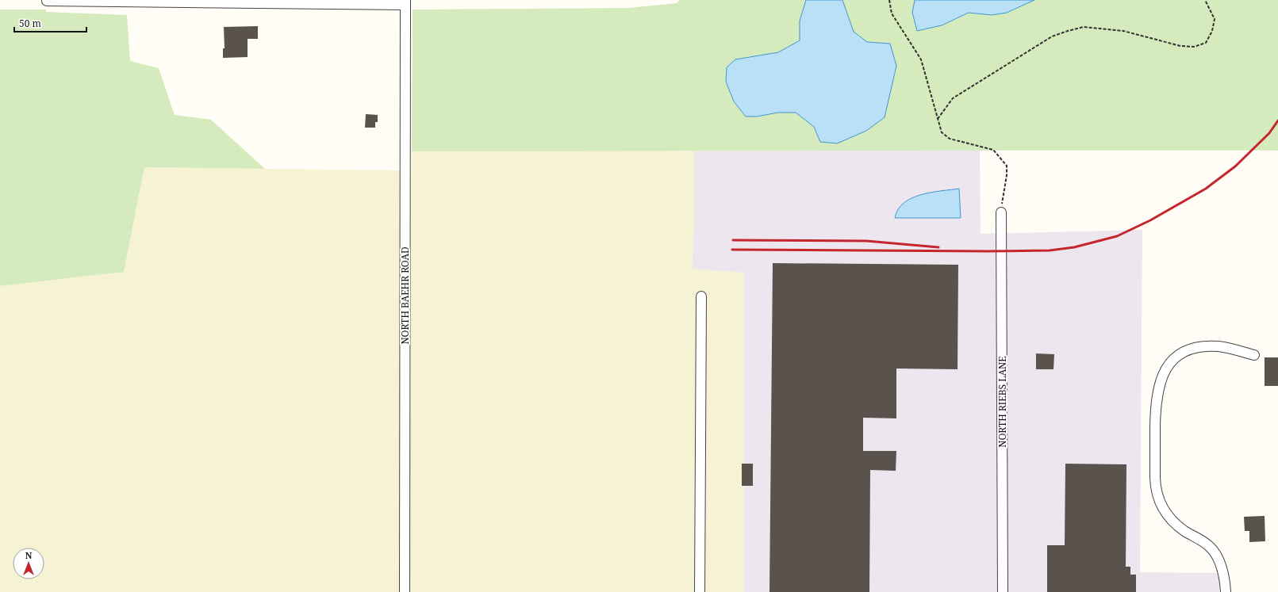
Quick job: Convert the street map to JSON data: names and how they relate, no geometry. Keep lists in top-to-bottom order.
{
  "streets": {
    "street": ["NORTH BAEHR ROAD", "NORTH RIEBS LANE"]
  },
  "scale_bar": "50 m",
  "north": "top"
}
